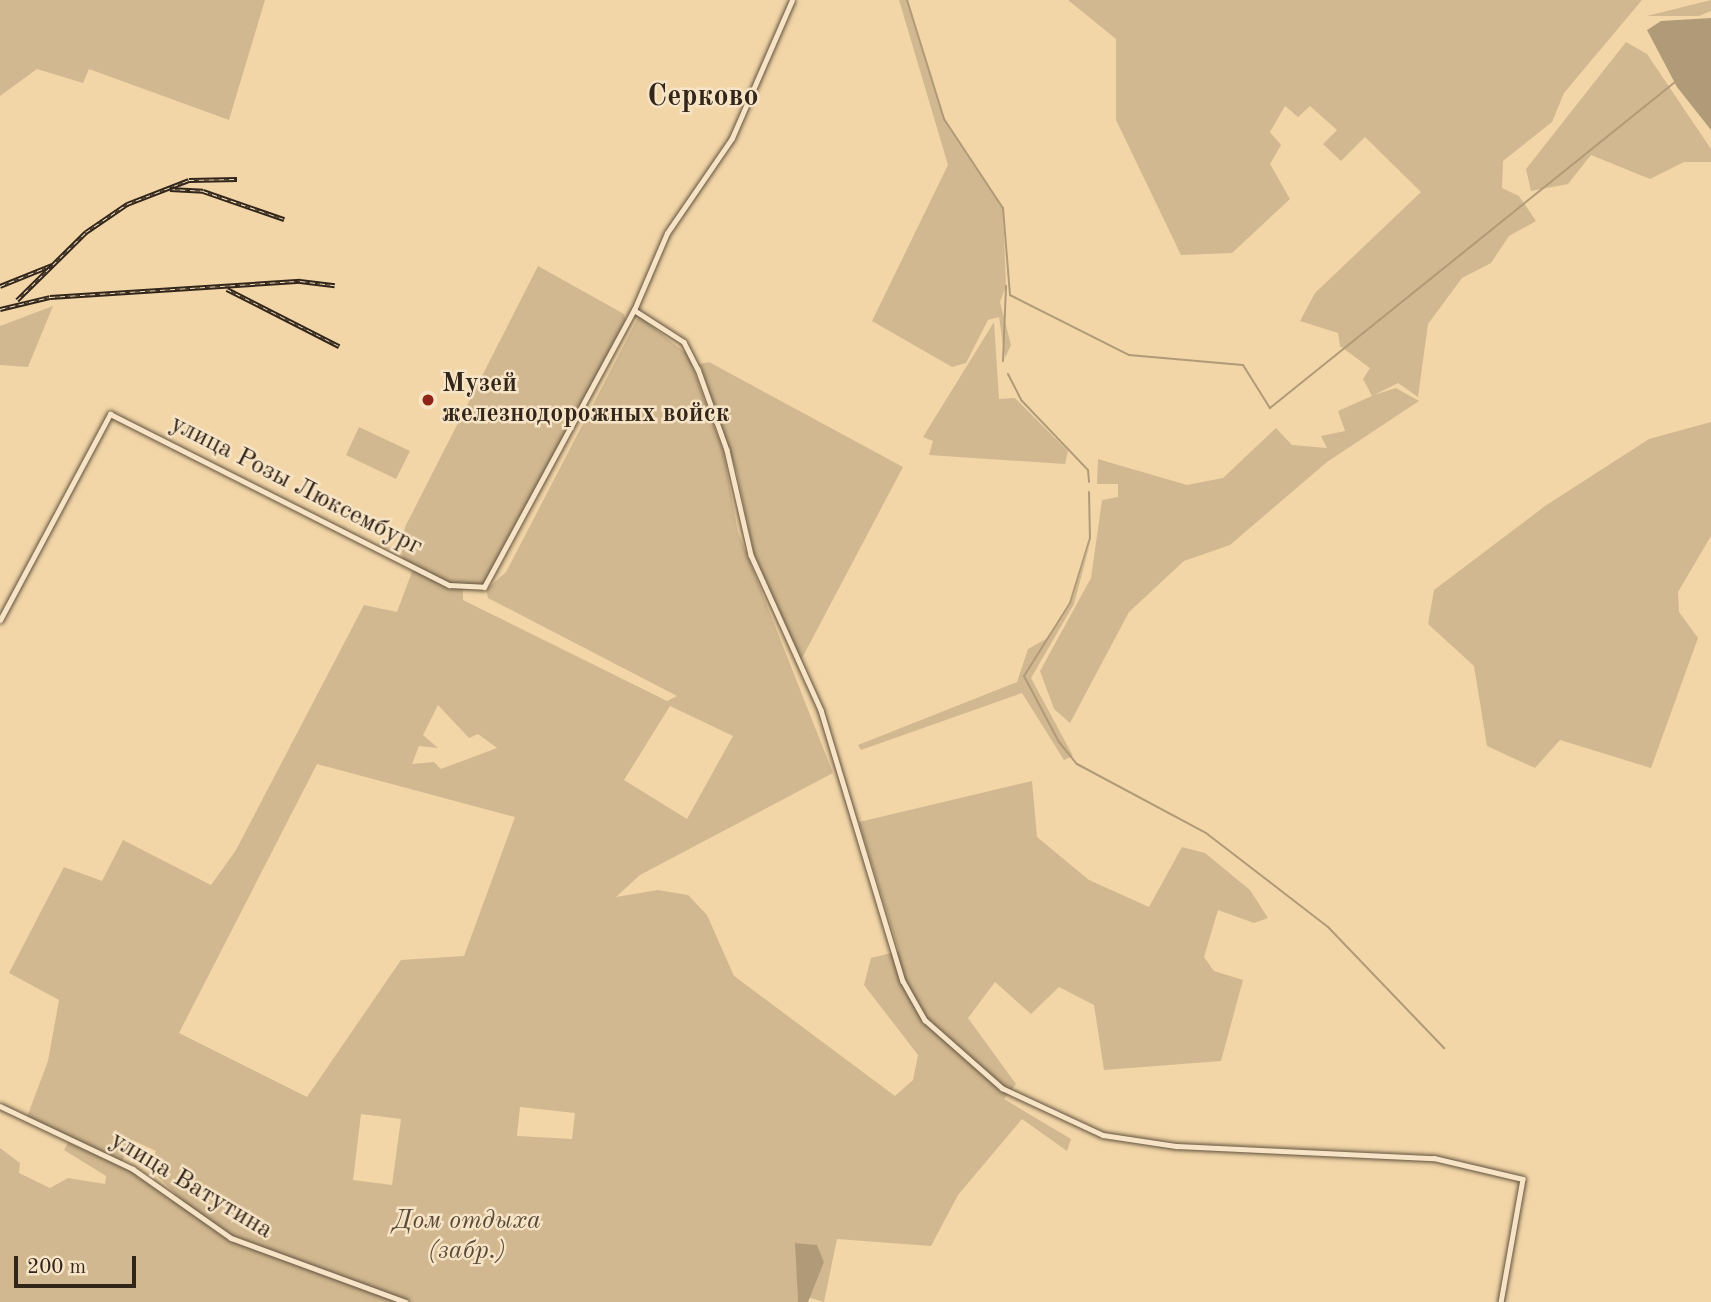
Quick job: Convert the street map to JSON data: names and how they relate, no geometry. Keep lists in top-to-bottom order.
{
  "streets": {
    "main road": ["улица Розы Люксембург"],
    "street": ["улица Ватутина"]
  },
  "districts": ["Серково"],
  "parks": ["Дом отдыха (забр.)"],
  "places": ["Музей железнодорожных войск"],
  "scale_bar": "200 m"
}
